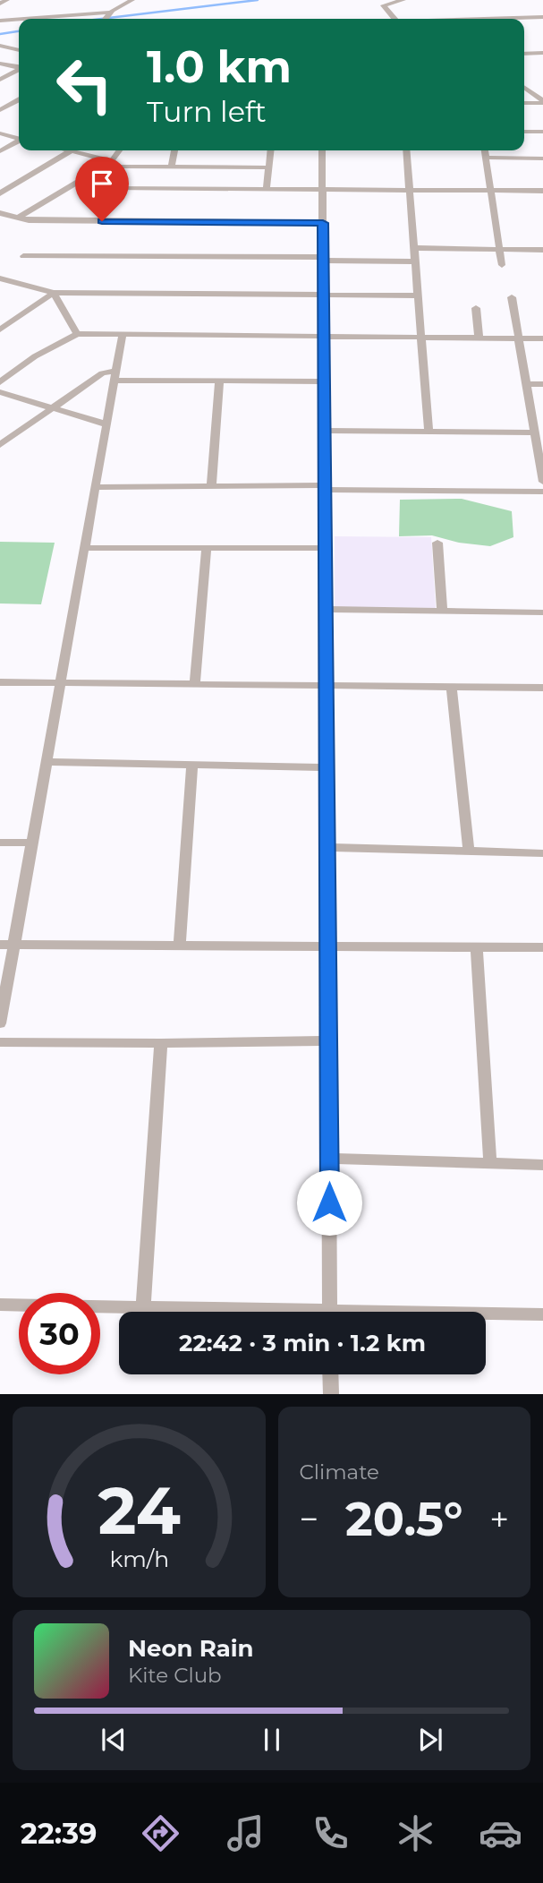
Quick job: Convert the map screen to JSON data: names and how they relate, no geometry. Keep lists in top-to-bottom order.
{
  "page": {
    "turn": ["1.0 km", "Turn left"],
    "limit": "30",
    "trip": "22:42 · 3 min · 1.2 km",
    "tile": "Climate",
    "heat": ["−", "20.5°", "+"],
    "song": ["Neon Rain", "Kite Club"],
    "tabs": "22:39",
    "gauge": ["24", "km/h"]
  }
}
